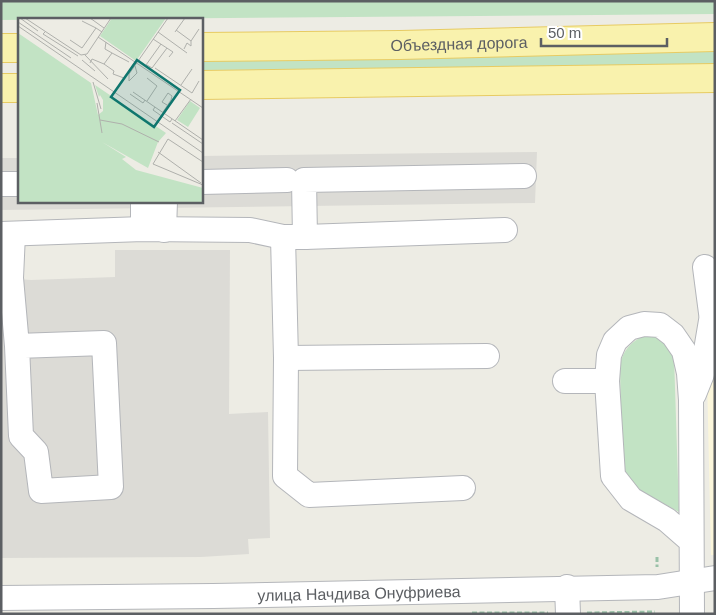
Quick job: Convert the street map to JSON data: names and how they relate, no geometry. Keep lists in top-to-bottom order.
{
  "streets": {
    "main road": ["Объездная дорога"],
    "street": ["улица Начдива Онуфриева"]
  },
  "scale_bar": "50 m"
}
